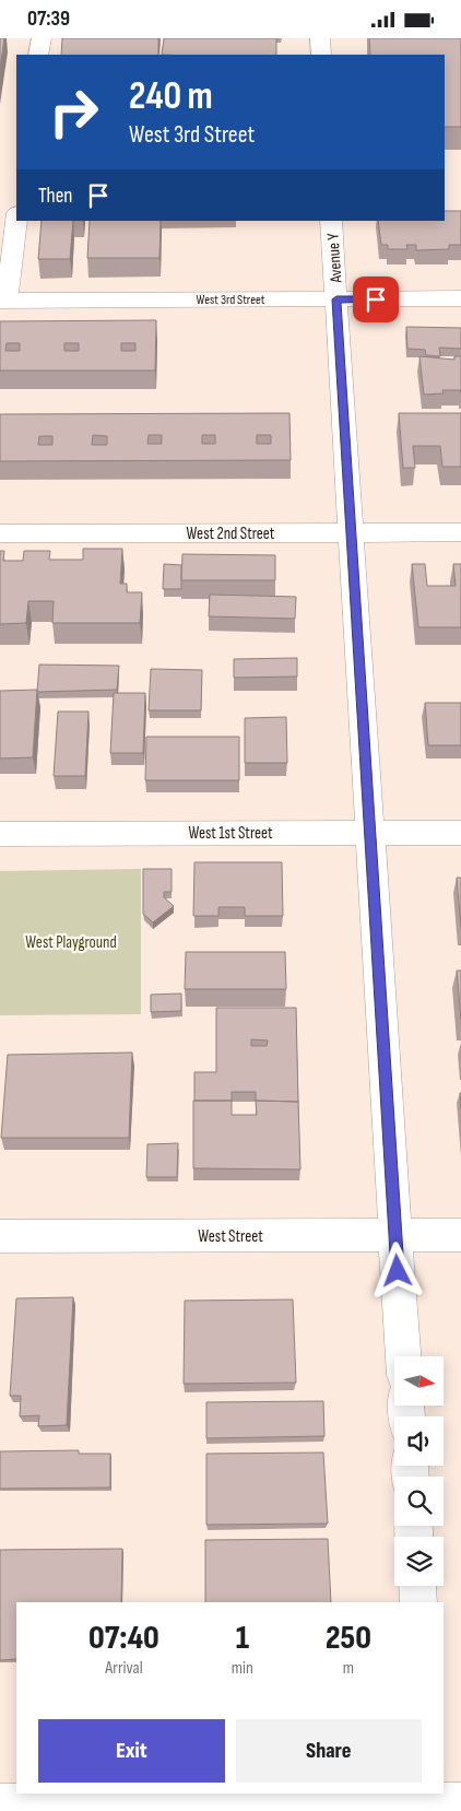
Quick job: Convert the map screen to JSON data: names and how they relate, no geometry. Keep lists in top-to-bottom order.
{
  "streets": {
    "street": [
      "Avenue Y",
      "West 3rd Street",
      "West 2nd Street",
      "West 1st Street",
      "West Street"
    ]
  },
  "crossings": [
    ["Avenue Y", "West 3rd Street"],
    ["Avenue Y", "West 2nd Street"],
    ["Avenue Y", "West 1st Street"],
    ["Avenue Y", "West Street"]
  ],
  "parks": ["West Playground"],
  "north": "right",
  "page": {
    "status": "07:39",
    "turn": ["240 m", "West 3rd Street"],
    "then": "Then",
    "eta": [
      "07:40",
      "Arrival",
      "1",
      "min",
      "250",
      "m"
    ],
    "buttons": ["Exit", "Share"]
  }
}
